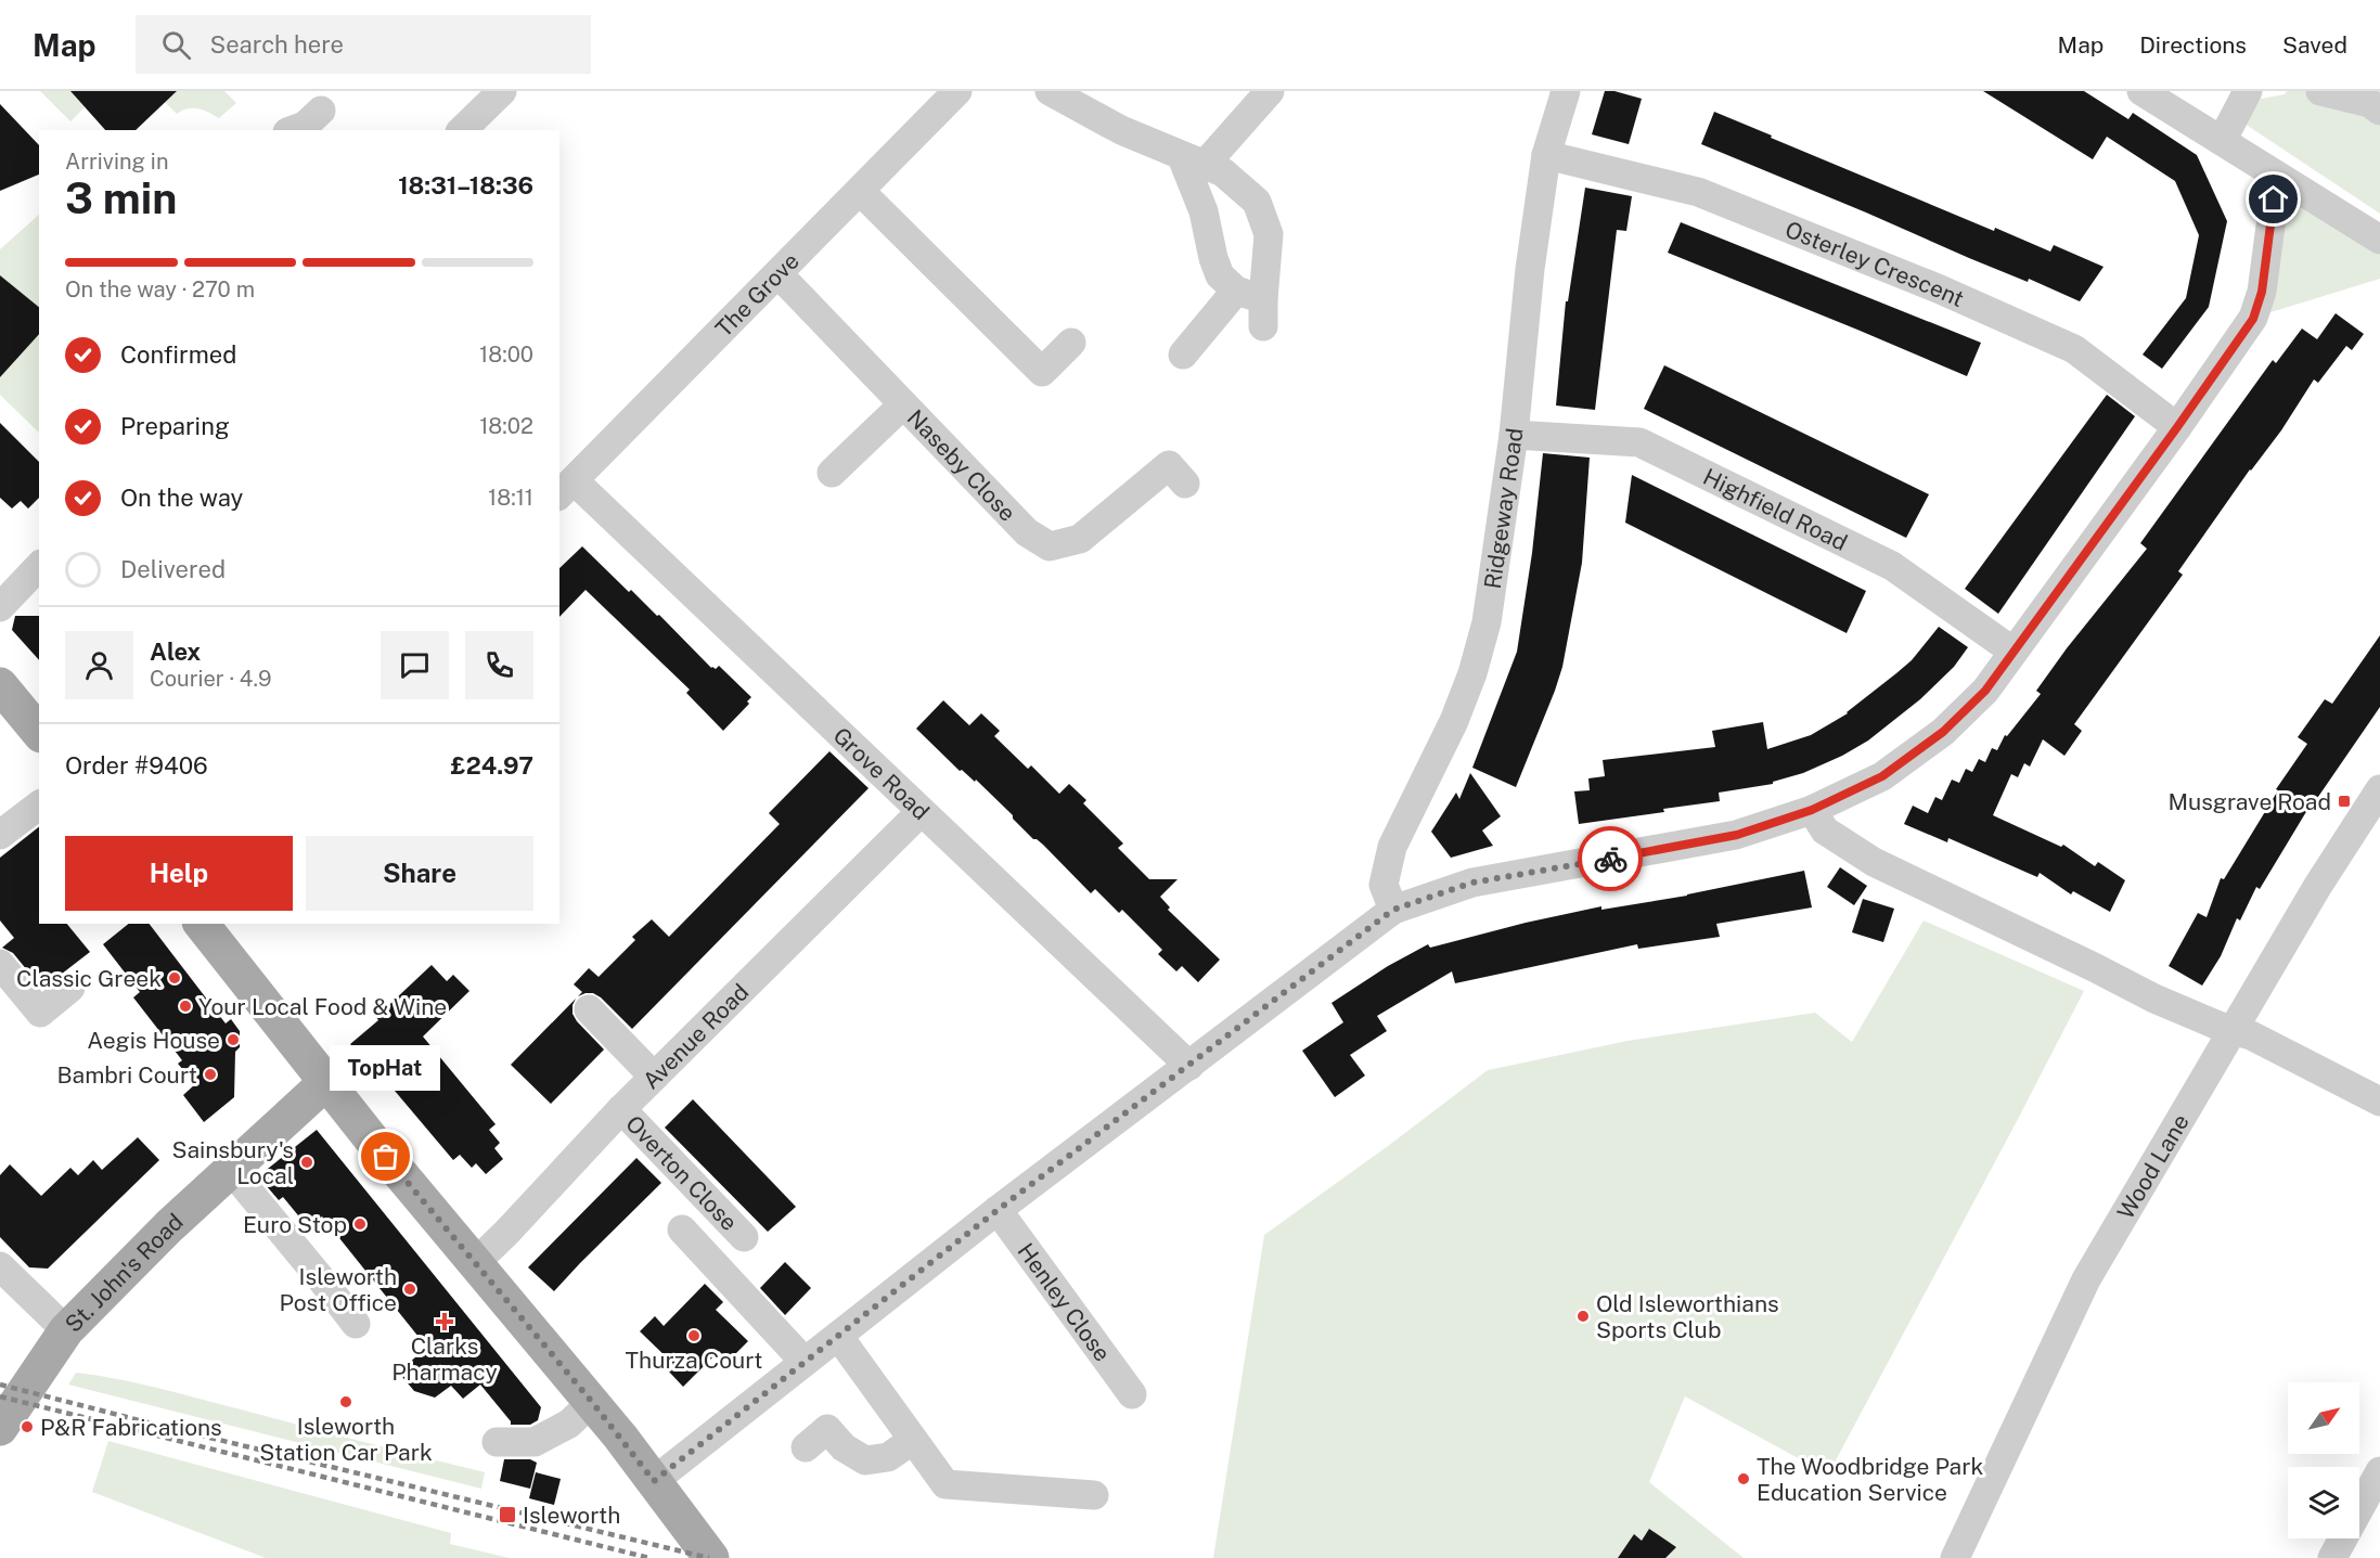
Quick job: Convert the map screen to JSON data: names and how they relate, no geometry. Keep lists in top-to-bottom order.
{
  "streets": {
    "main road": ["St. John's Road"],
    "street": [
      "Osterley Crescent",
      "The Grove",
      "Naseby Close",
      "Highfield Road",
      "Ridgeway Road",
      "Grove Road",
      "Avenue Road",
      "Wood Lane",
      "Overton Close",
      "Henley Close"
    ]
  },
  "crossings": [
    ["Osterley Crescent", "Ridgeway Road"],
    ["The Grove", "Naseby Close"],
    ["The Grove", "Grove Road"],
    ["Highfield Road", "Ridgeway Road"],
    ["Grove Road", "Avenue Road"],
    ["Avenue Road", "Overton Close"]
  ],
  "places": {
    "transit": ["Musgrave Road", "Isleworth"],
    "other": [
      "Classic Greek",
      "Your Local Food & Wine",
      "Aegis House",
      "Bambri Court",
      "TopHat",
      "Sainsbury's Local",
      "Euro Stop",
      "Isleworth Post Office",
      "Old Isleworthians Sports Club",
      "Thurza Court",
      "Isleworth Station Car Park",
      "P&R Fabrications",
      "The Woodbridge Park Education Service"
    ],
    "health": ["Clarks Pharmacy"]
  },
  "north": "top right",
  "page": {
    "header": "Map",
    "search": "Search here",
    "nav": ["Map", "Directions", "Saved"],
    "heading": ["3 min", "Arriving in", "18:31–18:36"],
    "panel": [
      "Alex",
      "Courier · 4.9",
      "Order #9406",
      "£24.97"
    ],
    "bar": "On the way · 270 m",
    "list": [
      ["Confirmed", "18:00"],
      ["Preparing", "18:02"],
      ["On the way", "18:11"],
      "Delivered"
    ],
    "buttons": ["Help", "Share"],
    "bubble": "TopHat"
  }
}
